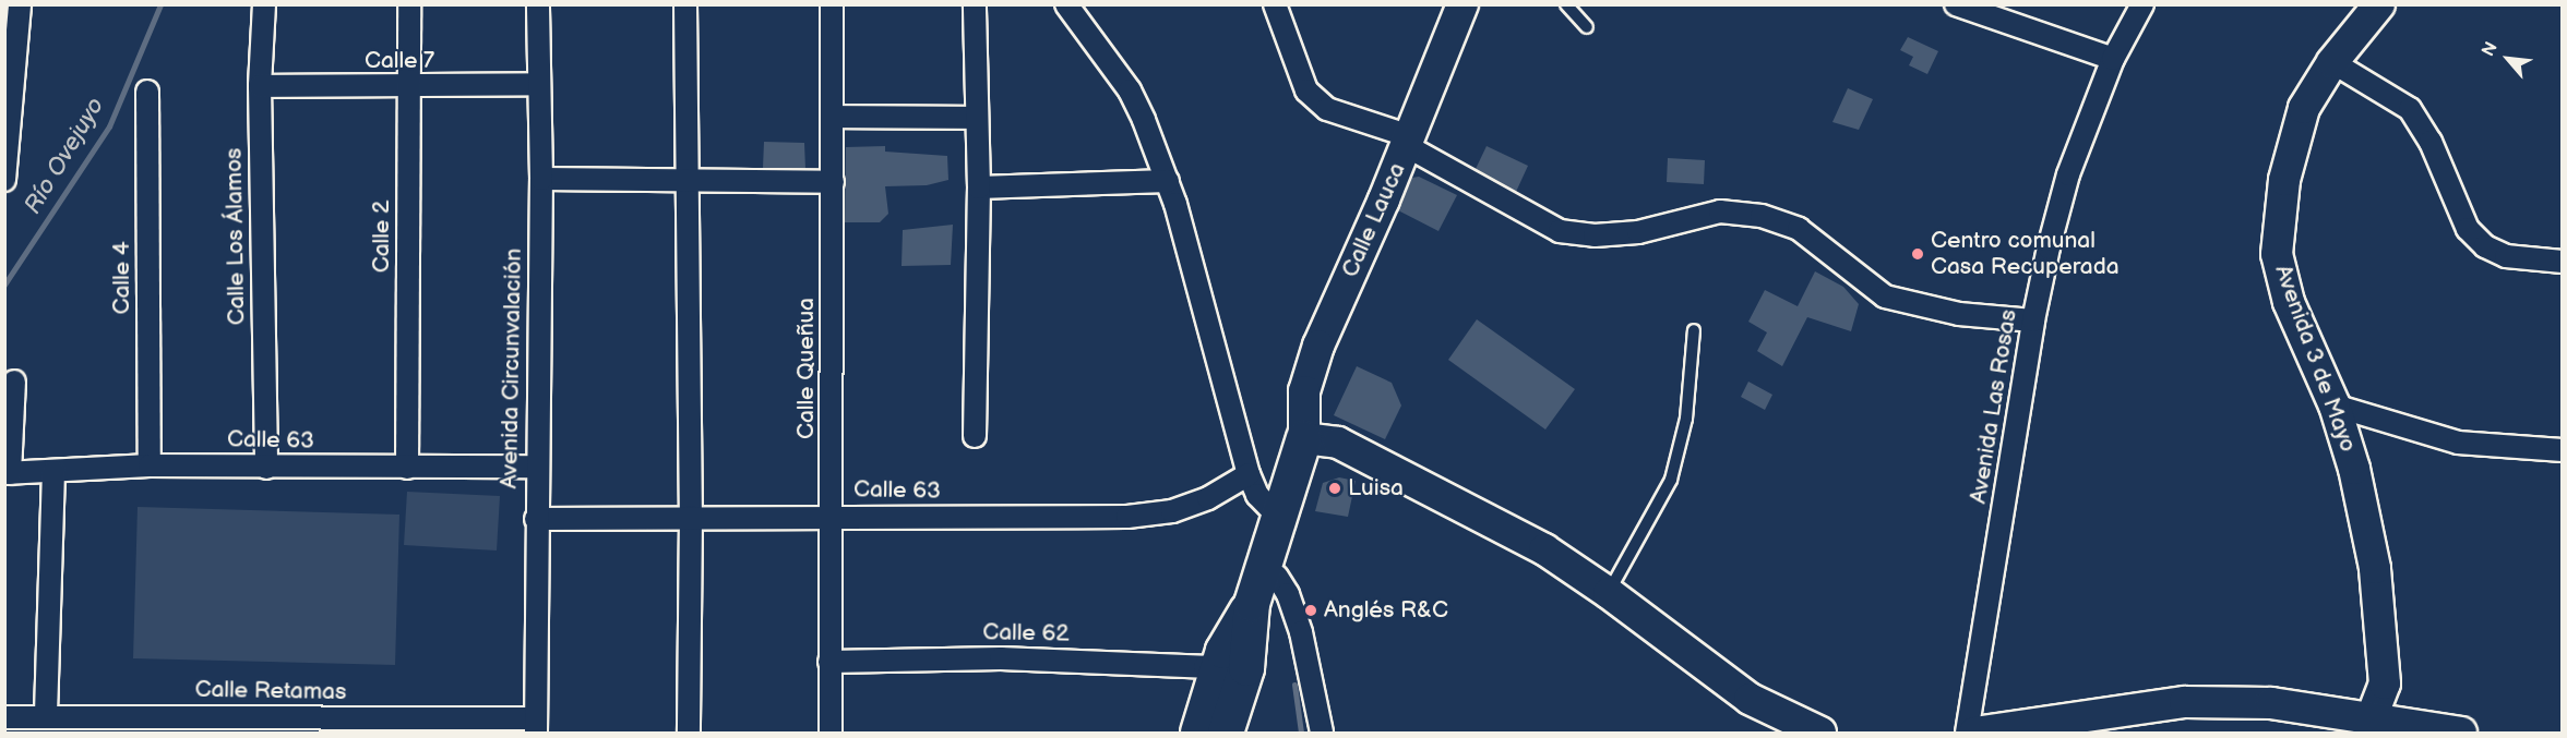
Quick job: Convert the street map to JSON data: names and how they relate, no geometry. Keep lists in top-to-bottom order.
{
  "streets": {
    "street": [
      "Calle 7",
      "Calle Lauca",
      "Calle Los Álamos",
      "Calle 2",
      "Calle 4",
      "Avenida 3 de Mayo",
      "Avenida Circunvalación",
      "Calle Queñua",
      "Avenida Las Rosas",
      "Calle 63",
      "Calle 62",
      "Calle Retamas"
    ]
  },
  "crossings": [
    ["Calle 7", "Calle Los Álamos"],
    ["Calle 7", "Calle 2"],
    ["Calle 7", "Avenida Circunvalación"],
    ["Calle Los Álamos", "Calle 63"],
    ["Calle 2", "Calle 63"],
    ["Calle 4", "Calle 63"],
    ["Avenida Circunvalación", "Calle 63"],
    ["Avenida Circunvalación", "Calle Retamas"],
    ["Calle Queñua", "Calle 63"],
    ["Calle Queñua", "Calle 62"]
  ],
  "water": ["Río Ovejuyo"],
  "places": ["Centro comunal Casa Recuperada", "Luisa", "Anglés R&C"],
  "north": "top left"
}
